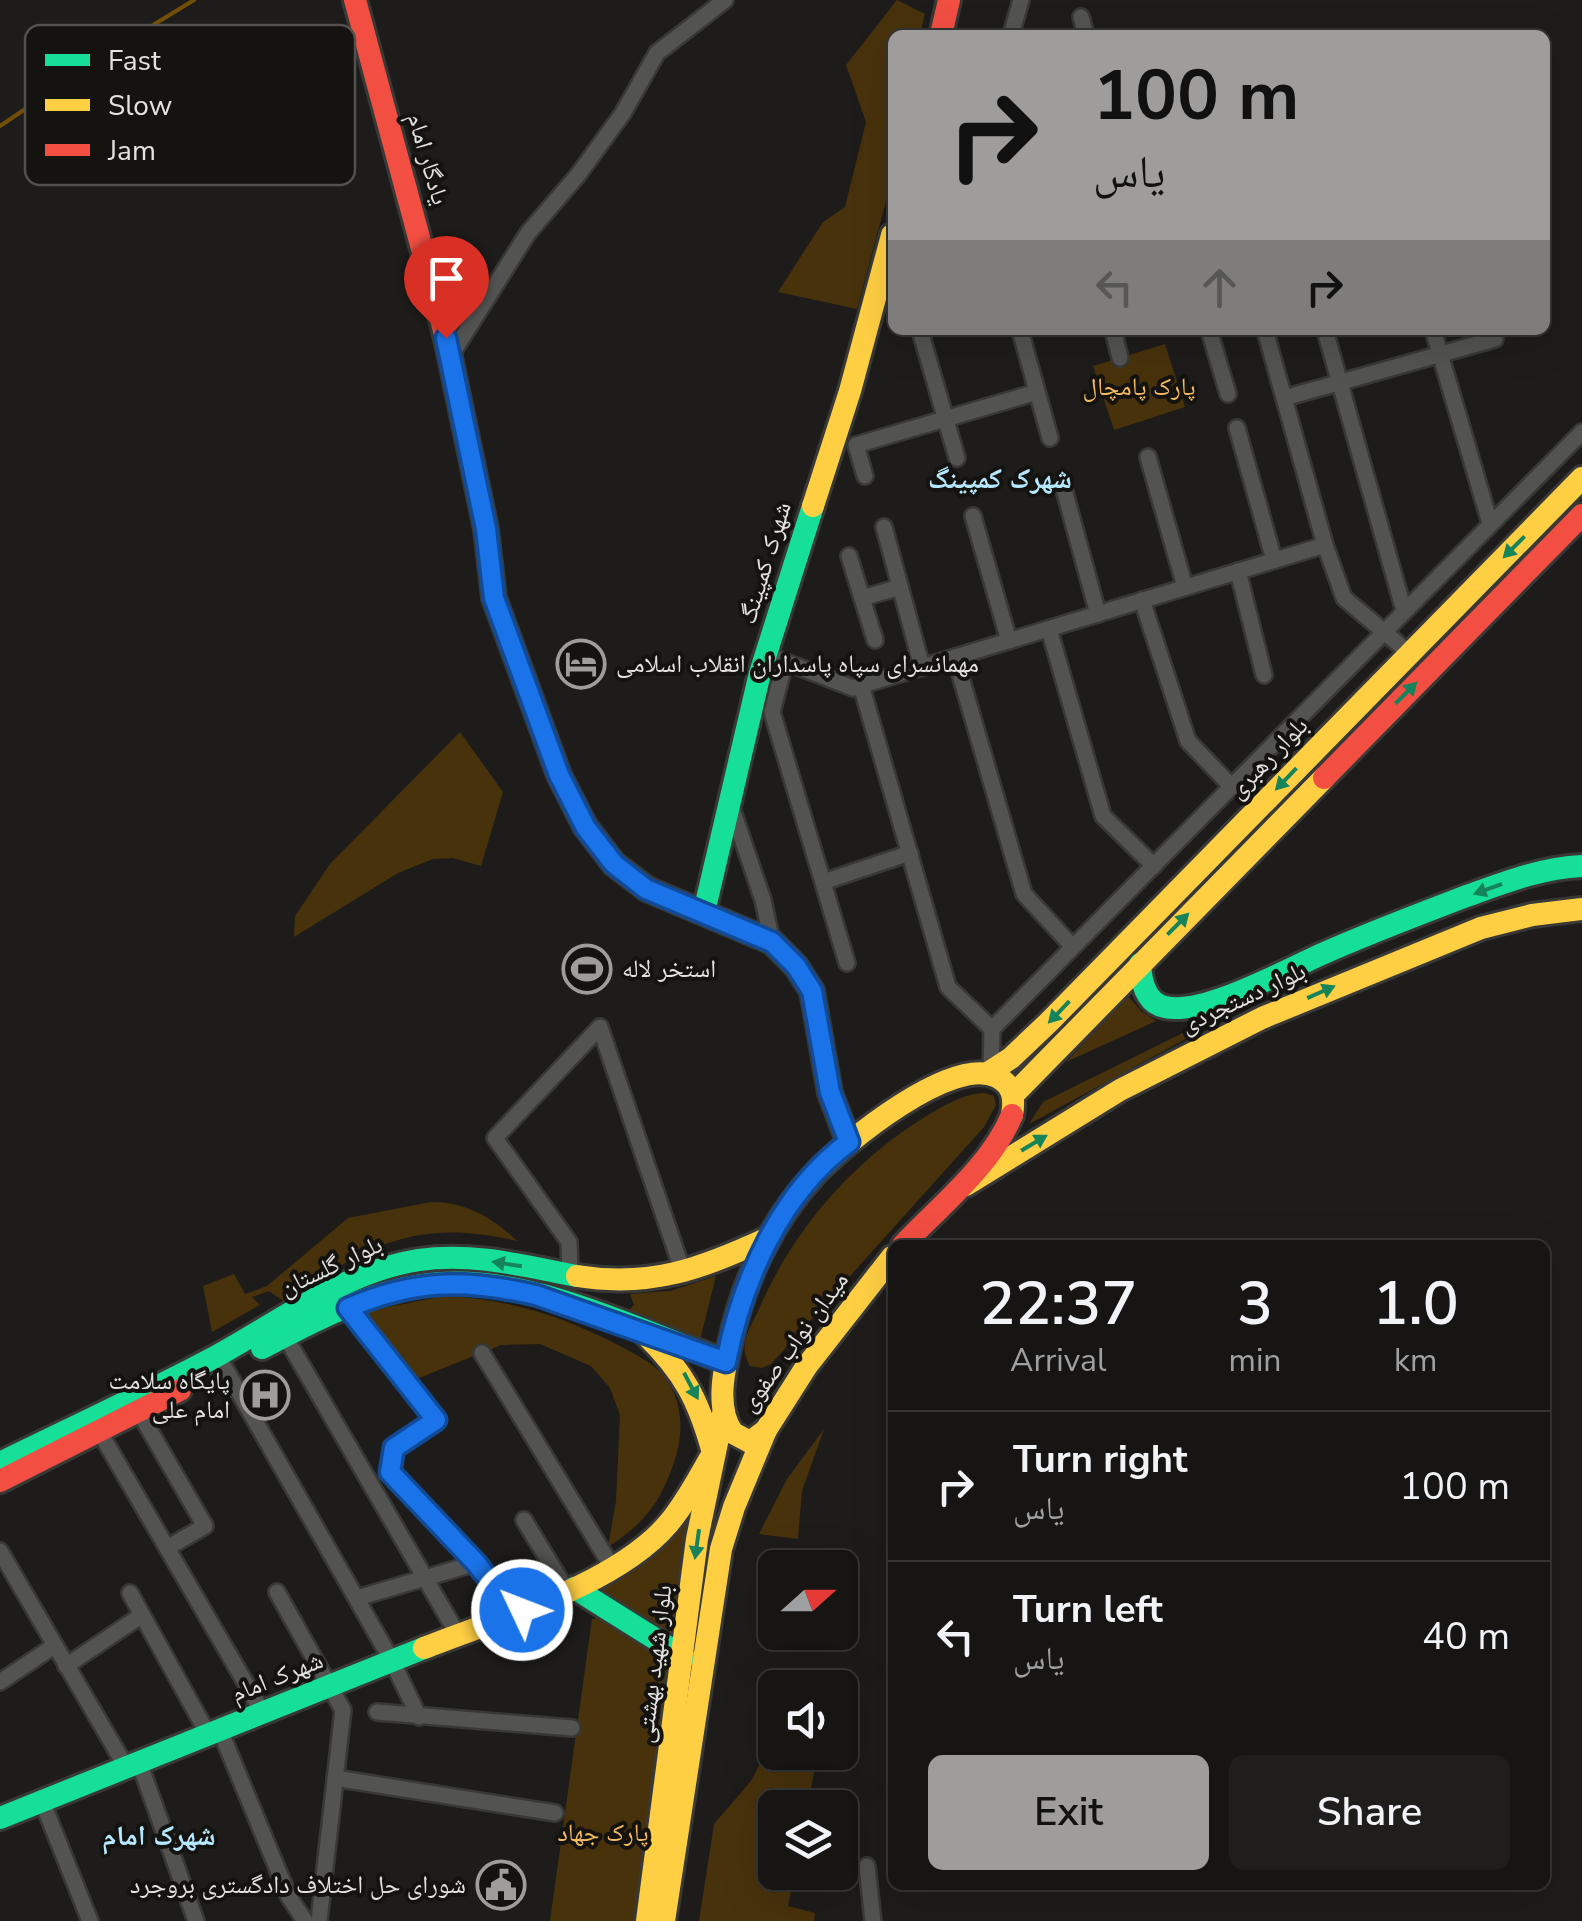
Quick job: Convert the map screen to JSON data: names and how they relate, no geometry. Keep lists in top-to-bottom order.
{
  "streets": {
    "main road": [
      "یادگار امام",
      "شهرک کمپینگ",
      "بلوار رهبری",
      "بلوار دستجردی",
      "بلوار گلستان",
      "میدان نواب صفوی",
      "بلوار شهید بهشتی",
      "شهرک امام"
    ]
  },
  "crossings": [
    ["یادگار امام", "شهرک کمپینگ"],
    ["یادگار امام", "میدان نواب صفوی"],
    ["بلوار رهبری", "بلوار دستجردی"],
    ["بلوار رهبری", "میدان نواب صفوی"],
    ["بلوار گلستان", "میدان نواب صفوی"],
    ["میدان نواب صفوی", "بلوار شهید بهشتی"],
    ["بلوار شهید بهشتی", "شهرک امام"]
  ],
  "districts": ["شهرک کمپینگ", "شهرک امام"],
  "parks": ["پارک پامچال", "پارک جهاد"],
  "places": {
    "hotel": ["مهمانسرای سپاه پاسداران انقلاب اسلامی"],
    "sports": ["استخر لاله"],
    "hospital": ["پایگاه سلامت امام علی"],
    "public building": ["شورای حل اختلاف دادگستری بروجرد"]
  },
  "legend": ["Fast", "Slow", "Jam"],
  "north": "right",
  "page": {
    "turn": ["100 m", "یاس"],
    "eta": [
      "22:37",
      "Arrival",
      "3",
      "min",
      "1.0",
      "km"
    ],
    "list": [
      {
        "name": "Turn right",
        "note": "یاس",
        "value": "100 m"
      },
      {
        "name": "Turn left",
        "note": "یاس",
        "value": "40 m"
      }
    ],
    "buttons": ["Exit", "Share"]
  }
}
